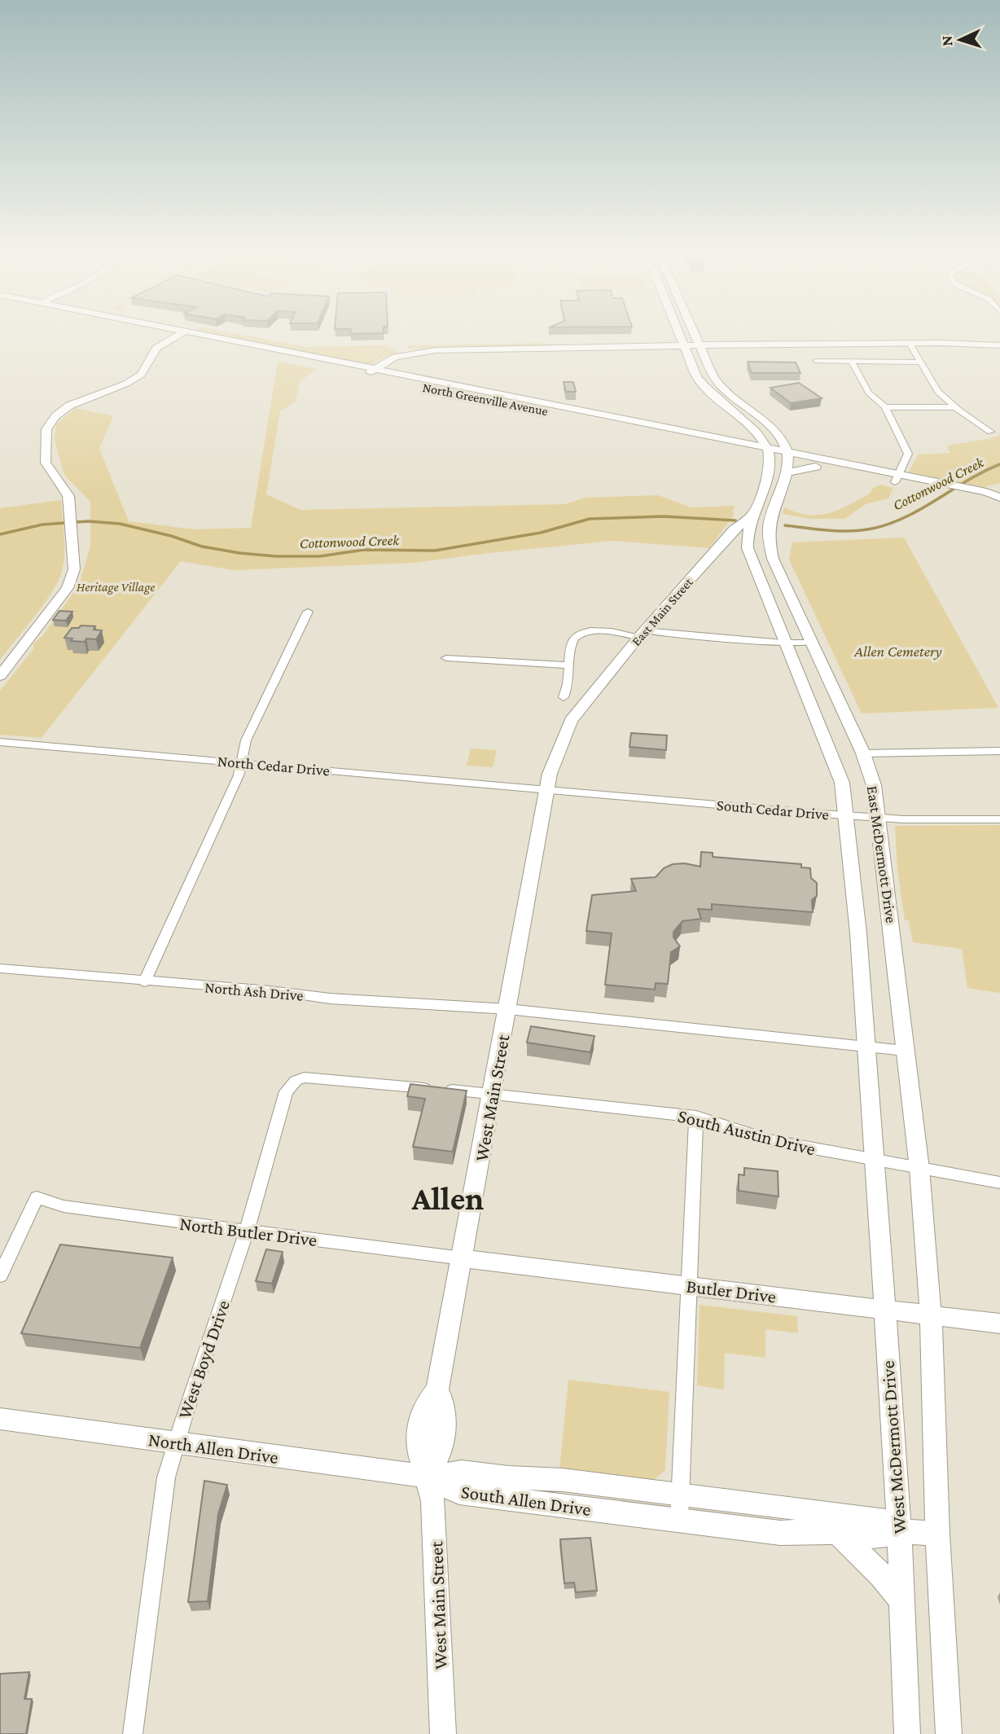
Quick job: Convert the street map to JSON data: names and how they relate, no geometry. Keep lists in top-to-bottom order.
{
  "streets": {
    "main road": [
      "North Greenville Avenue",
      "East Main Street",
      "East McDermott Drive",
      "West Main Street",
      "Butler Drive",
      "West McDermott Drive",
      "North Allen Drive",
      "South Allen Drive"
    ],
    "street": [
      "North Cedar Drive",
      "South Cedar Drive",
      "North Ash Drive",
      "South Austin Drive",
      "North Butler Drive",
      "West Boyd Drive"
    ]
  },
  "crossings": [
    ["North Greenville Avenue", "East Main Street"],
    ["East Main Street", "North Cedar Drive"],
    ["East Main Street", "South Cedar Drive"],
    ["East Main Street", "East McDermott Drive"],
    ["East Main Street", "North Ash Drive"],
    ["East Main Street", "West Main Street"],
    ["North Cedar Drive", "South Cedar Drive"],
    ["South Cedar Drive", "East McDermott Drive"],
    ["East McDermott Drive", "North Ash Drive"],
    ["East McDermott Drive", "South Austin Drive"],
    ["East McDermott Drive", "West McDermott Drive"],
    ["North Ash Drive", "West Main Street"],
    ["West Main Street", "South Austin Drive"],
    ["West Main Street", "North Butler Drive"],
    ["West Main Street", "Butler Drive"],
    ["West Main Street", "North Allen Drive"],
    ["West Main Street", "South Allen Drive"],
    ["South Austin Drive", "West Boyd Drive"],
    ["South Austin Drive", "West McDermott Drive"],
    ["North Butler Drive", "Butler Drive"],
    ["North Butler Drive", "West Boyd Drive"],
    ["Butler Drive", "West McDermott Drive"],
    ["West Boyd Drive", "North Allen Drive"],
    ["West McDermott Drive", "South Allen Drive"],
    ["North Allen Drive", "South Allen Drive"]
  ],
  "districts": ["Allen"],
  "water": ["Cottonwood Creek"],
  "parks": ["Heritage Village", "Allen Cemetery"],
  "north": "left"
}
